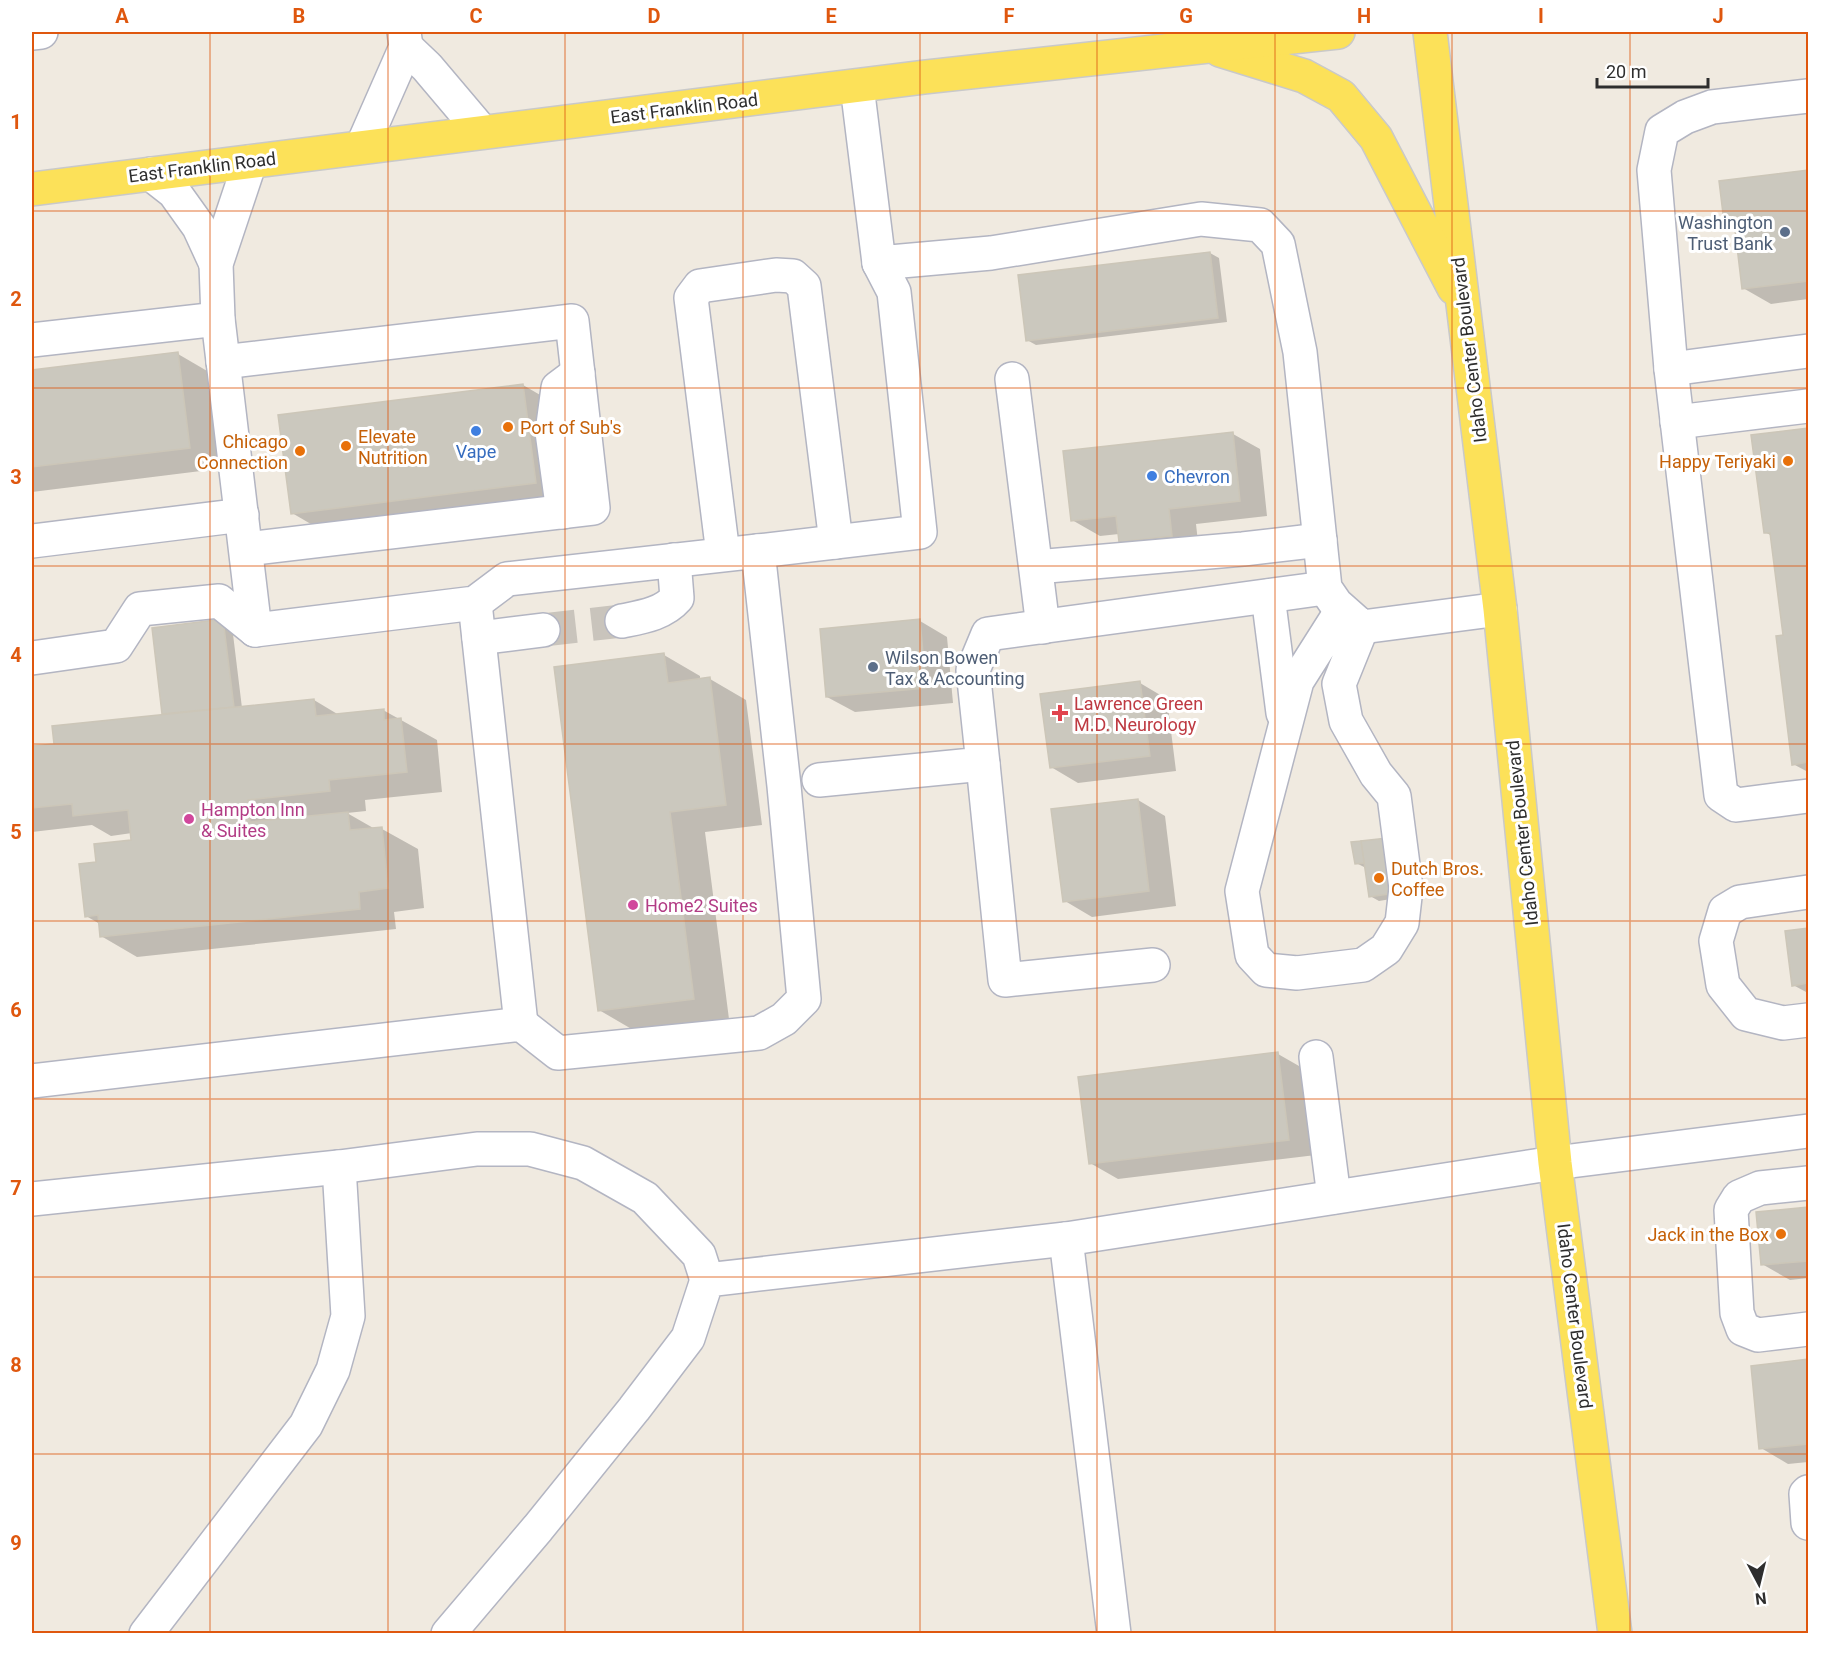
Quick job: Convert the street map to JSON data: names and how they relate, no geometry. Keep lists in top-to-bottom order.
{
  "streets": {
    "main road": ["East Franklin Road", "Idaho Center Boulevard"]
  },
  "places": {
    "other": [
      "Washington Trust Bank",
      "Port of Sub's",
      "Vape",
      "Elevate Nutrition",
      "Chicago Connection",
      "Happy Teriyaki",
      "Chevron",
      "Wilson Bowen Tax & Accounting",
      "Hampton Inn & Suites",
      "Dutch Bros. Coffee",
      "Home2 Suites",
      "Jack in the Box"
    ],
    "health": ["Lawrence Green M.D. Neurology"]
  },
  "scale_bar": "20 m",
  "north": "bottom",
  "grid": {
    "columns": [
      "A",
      "B",
      "C",
      "D",
      "E",
      "F",
      "G",
      "H",
      "I",
      "J"
    ],
    "rows": [
      "1",
      "2",
      "3",
      "4",
      "5",
      "6",
      "7",
      "8",
      "9"
    ]
  }
}
